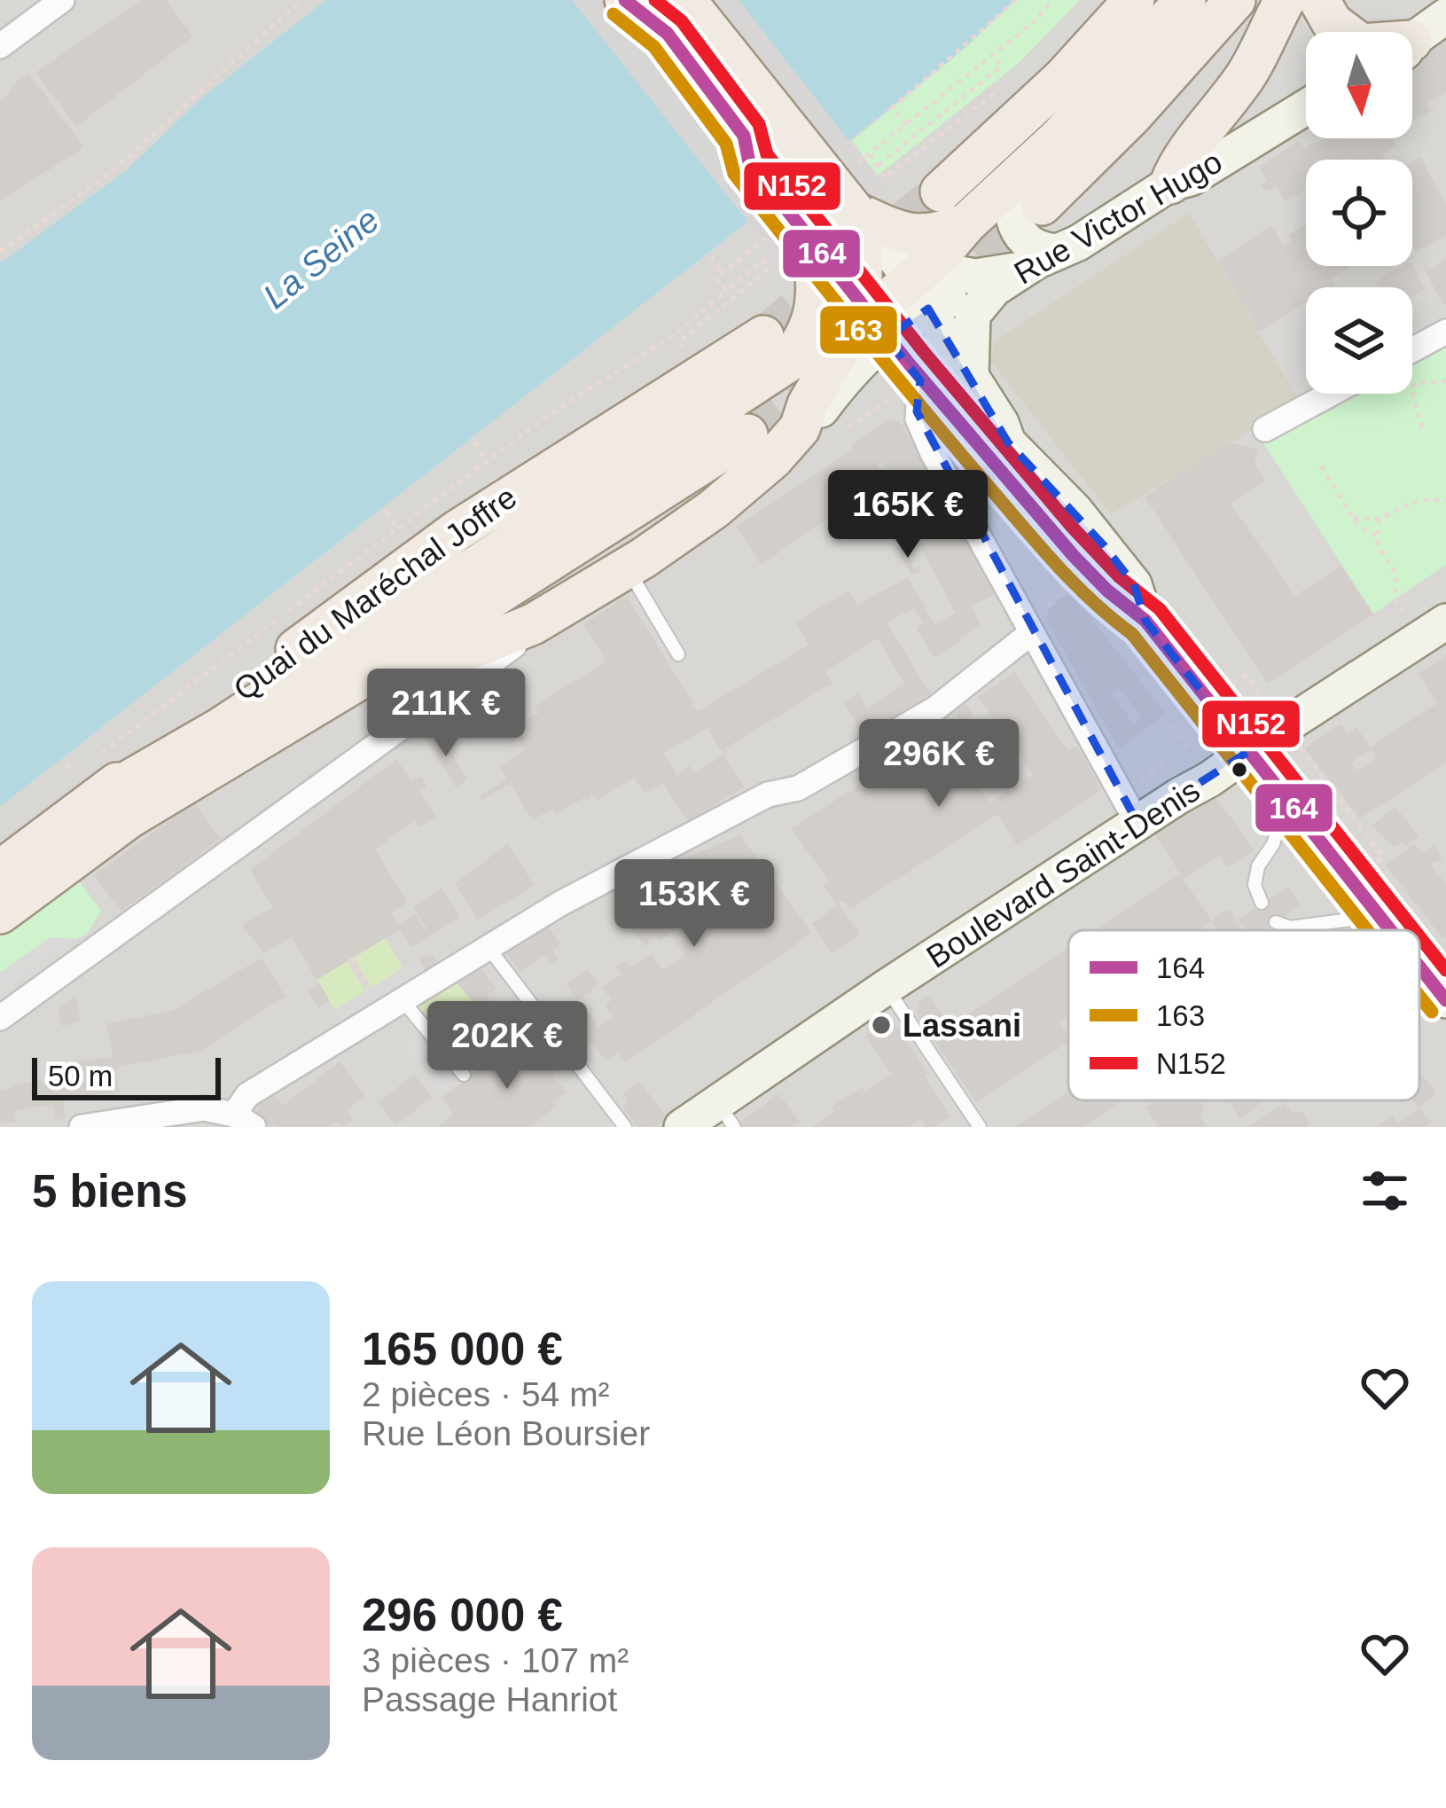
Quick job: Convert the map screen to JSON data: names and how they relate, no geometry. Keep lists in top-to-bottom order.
{
  "streets": {
    "main road": ["Rue Victor Hugo", "Quai du Maréchal Joffre", "Boulevard Saint-Denis"]
  },
  "water": ["La Seine"],
  "places": ["Lassani"],
  "lines": ["transit line 164", "transit line N152", "transit line 163"],
  "legend": ["164", "163", "N152"],
  "scale_bar": "50 m",
  "north": "bottom",
  "page": {
    "price": [
      "165K €",
      "211K €",
      "296K €",
      "153K €",
      "202K €"
    ],
    "scale": "50 m",
    "heading": "5 biens",
    "list": [
      {
        "name": "165 000 €",
        "note": "2 pièces · 54 m² · Rue Léon Boursier"
      },
      {
        "name": "296 000 €",
        "note": "3 pièces · 107 m² · Passage Hanriot"
      }
    ]
  }
}
